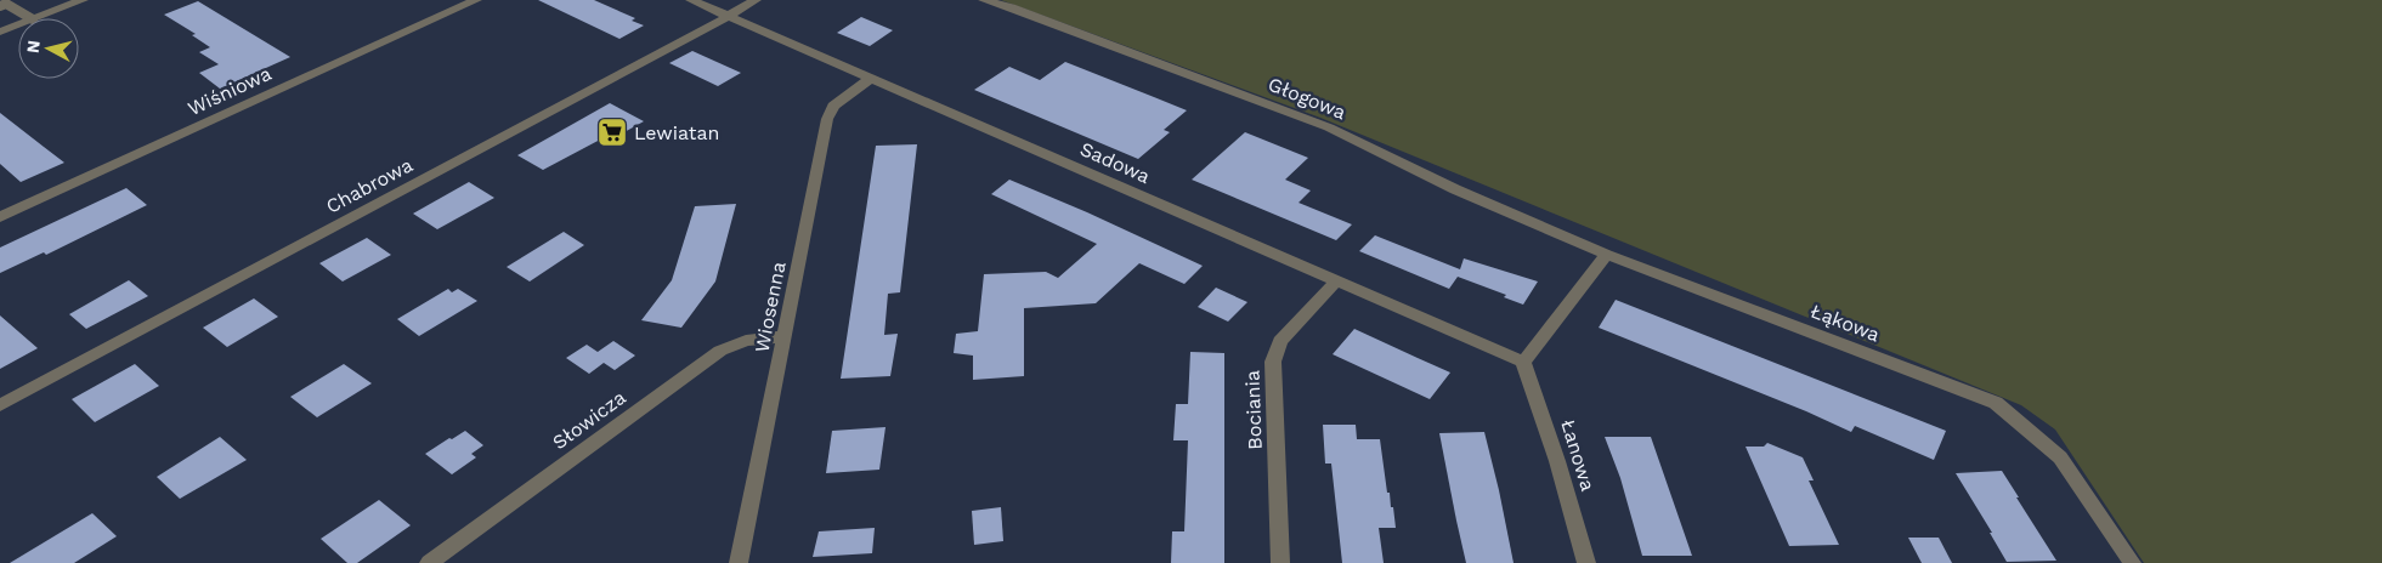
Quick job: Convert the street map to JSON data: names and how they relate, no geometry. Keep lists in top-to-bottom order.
{
  "streets": {
    "street": [
      "Wiśniowa",
      "Głogowa",
      "Sadowa",
      "Chabrowa",
      "Wiosenna",
      "Łąkowa",
      "Bociania",
      "Słowicza",
      "Łanowa"
    ]
  },
  "crossings": [
    ["Głogowa", "Łąkowa"],
    ["Sadowa", "Chabrowa"],
    ["Sadowa", "Wiosenna"],
    ["Sadowa", "Bociania"],
    ["Sadowa", "Łanowa"],
    ["Wiosenna", "Słowicza"]
  ],
  "places": {
    "supermarket": ["Lewiatan"]
  },
  "north": "left"
}
